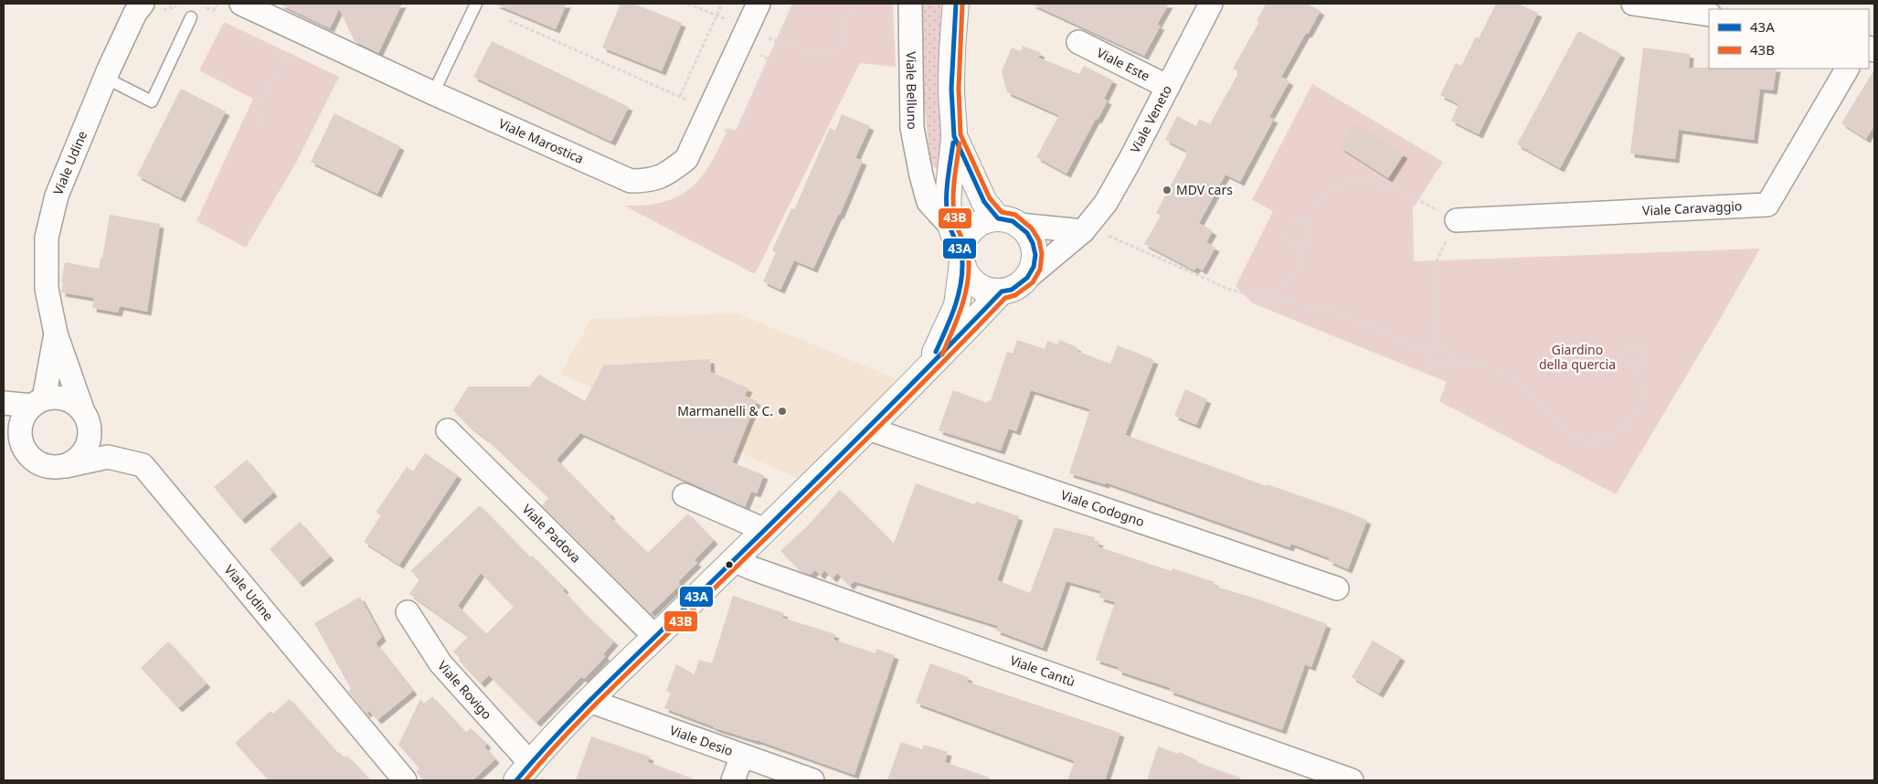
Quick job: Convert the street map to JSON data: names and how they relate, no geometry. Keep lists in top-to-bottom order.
{
  "streets": {
    "street": [
      "Viale Este",
      "Viale Belluno",
      "Viale Veneto",
      "Viale Marostica",
      "Viale Udine",
      "Viale Caravaggio",
      "Viale Codogno",
      "Viale Padova",
      "Viale Cantù",
      "Viale Rovigo",
      "Viale Desio"
    ]
  },
  "crossings": [
    ["Viale Este", "Viale Veneto"]
  ],
  "parks": ["Giardino della quercia"],
  "places": ["MDV cars", "Marmanelli & C."],
  "lines": ["transit line 43A", "transit line 43B"],
  "legend": ["43A", "43B"]
}
